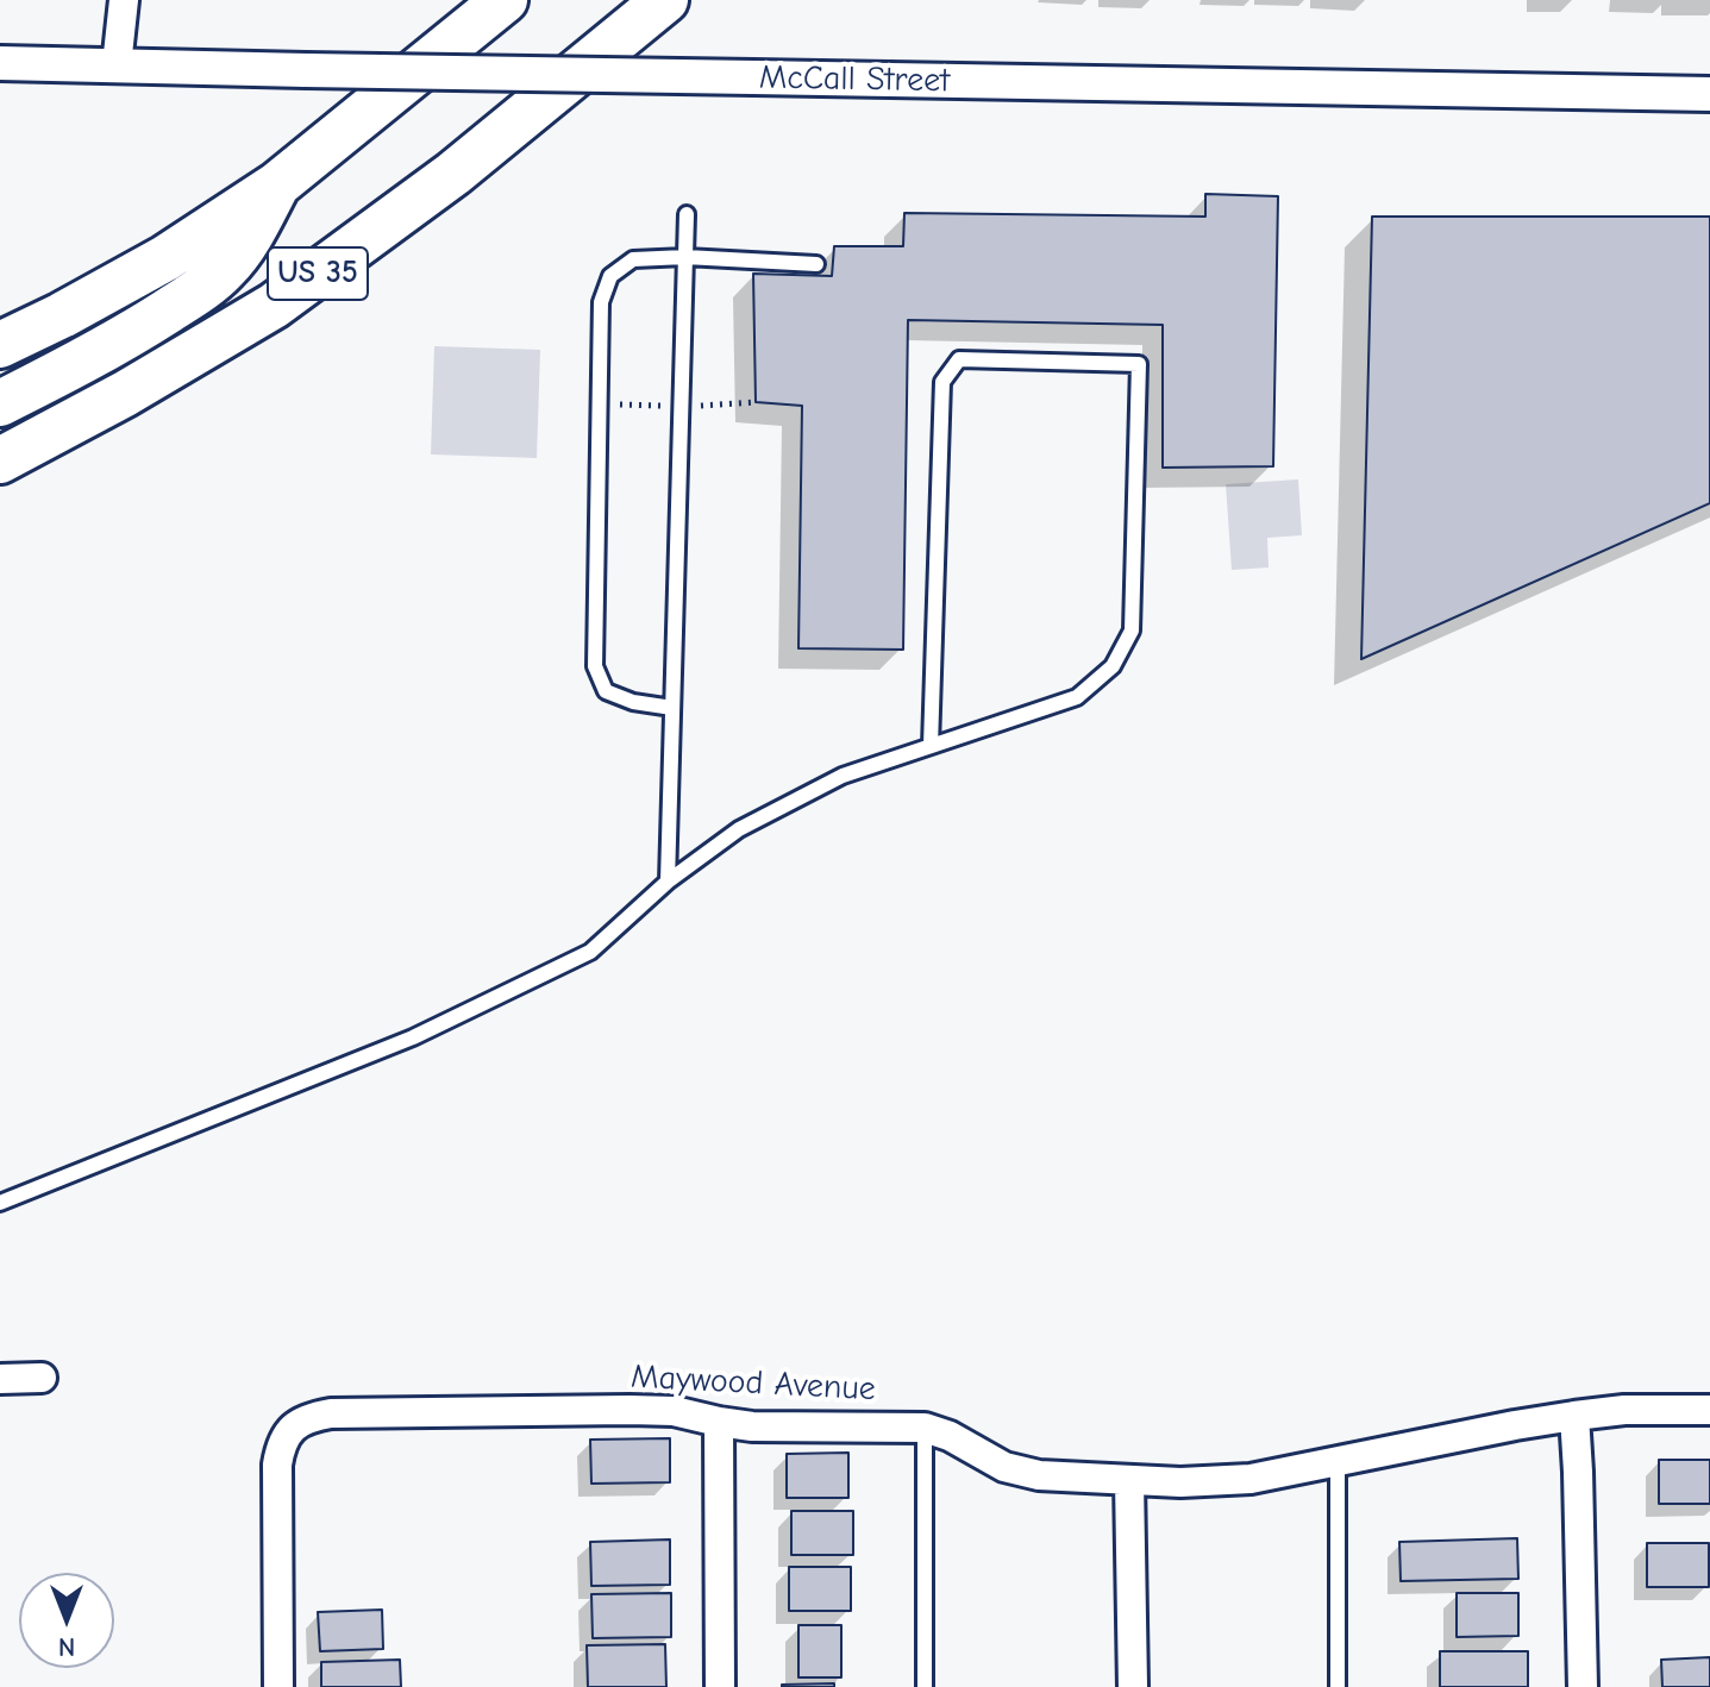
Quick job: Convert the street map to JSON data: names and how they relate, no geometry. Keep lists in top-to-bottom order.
{
  "streets": {
    "highway": ["US 35"],
    "street": ["McCall Street", "Maywood Avenue"]
  },
  "north": "bottom"
}
